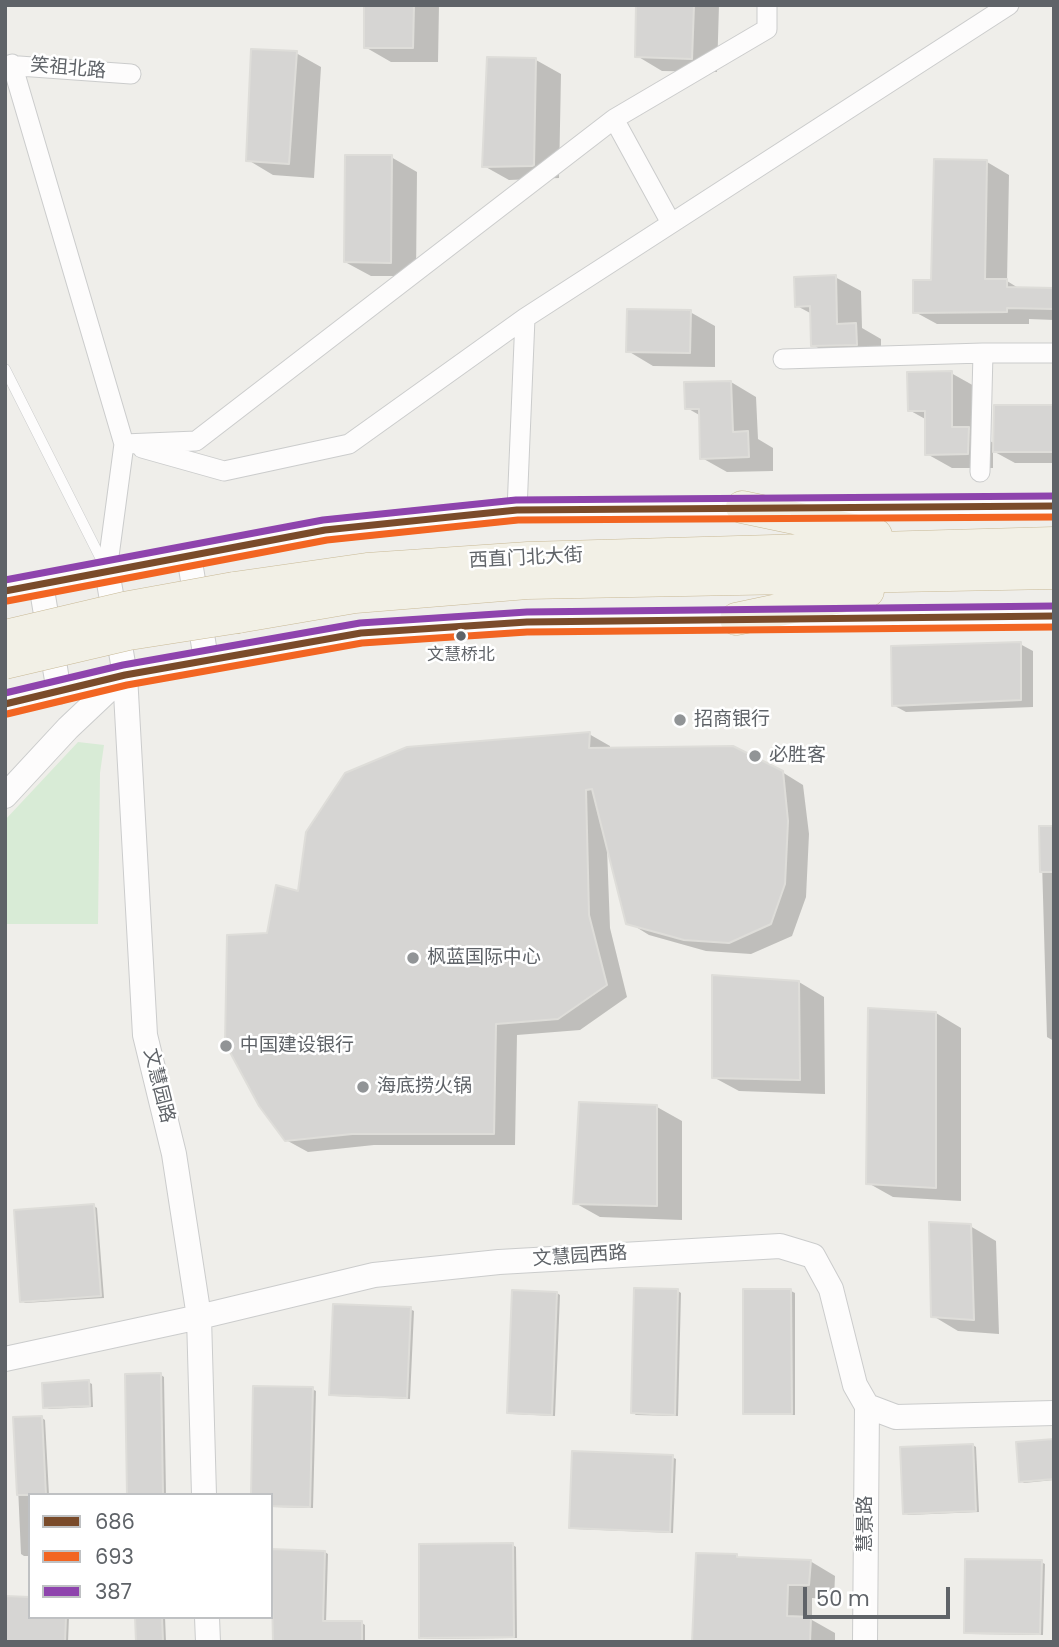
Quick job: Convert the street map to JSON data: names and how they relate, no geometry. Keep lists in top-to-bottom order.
{
  "streets": {
    "highway": ["西直门北大街"],
    "street": [
      "笑祖北路",
      "文慧园路",
      "文慧园西路",
      "慧景路"
    ]
  },
  "crossings": [
    ["文慧园路", "文慧园西路"],
    ["文慧园西路", "慧景路"]
  ],
  "places": [
    "文慧桥北",
    "招商银行",
    "必胜客",
    "枫蓝国际中心",
    "中国建设银行",
    "海底捞火锅"
  ],
  "lines": ["transit line 387", "transit line 686", "transit line 693"],
  "legend": ["686", "693", "387"],
  "scale_bar": "50 m"
}
